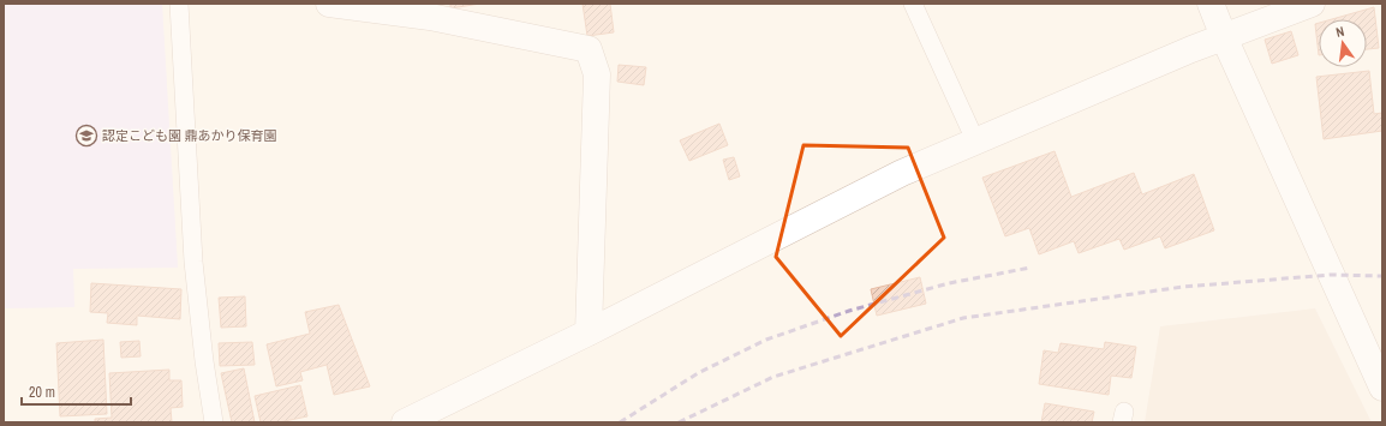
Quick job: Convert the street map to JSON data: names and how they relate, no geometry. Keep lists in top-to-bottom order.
{
  "places": {
    "school or university": ["認定こども園 鼎あかり保育園"]
  },
  "scale_bar": "20 m",
  "north": "top"
}
